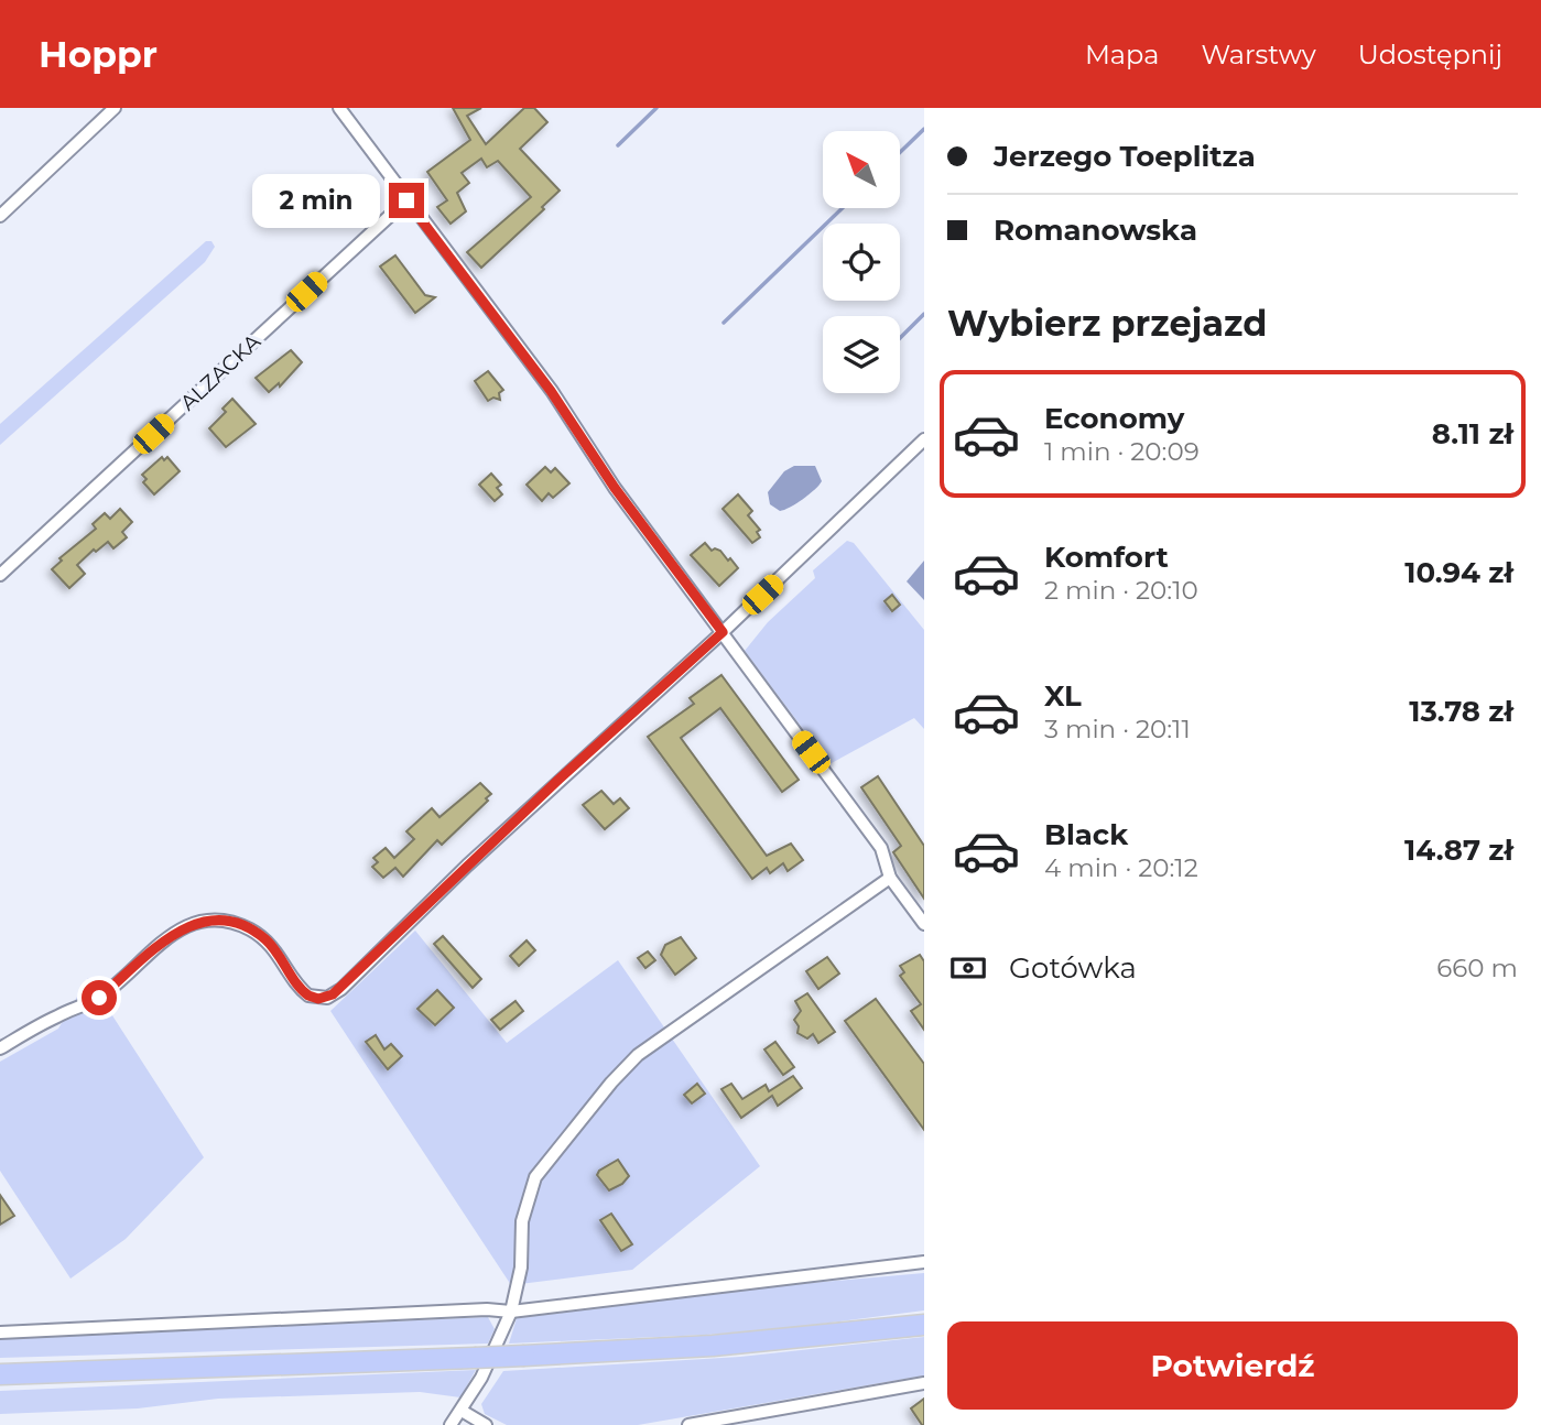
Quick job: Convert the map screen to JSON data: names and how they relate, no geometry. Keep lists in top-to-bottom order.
{
  "streets": {
    "street": ["ALZACKA"]
  },
  "north": "top left",
  "page": {
    "header": "Hoppr",
    "nav": ["Mapa", "Warstwy", "Udostępnij"],
    "banner": ["Jerzego Toeplitza", "Romanowska"],
    "bubble": "2 min",
    "heading": "Wybierz przejazd",
    "list": [
      {
        "name": "Economy",
        "note": "1 min · 20:09",
        "value": "8.11 zł"
      },
      {
        "name": "Komfort",
        "note": "2 min · 20:10",
        "value": "10.94 zł"
      },
      {
        "name": "XL",
        "note": "3 min · 20:11",
        "value": "13.78 zł"
      },
      {
        "name": "Black",
        "note": "4 min · 20:12",
        "value": "14.87 zł"
      }
    ],
    "pay": ["Gotówka", "660 m"],
    "buttons": "Potwierdź"
  }
}
